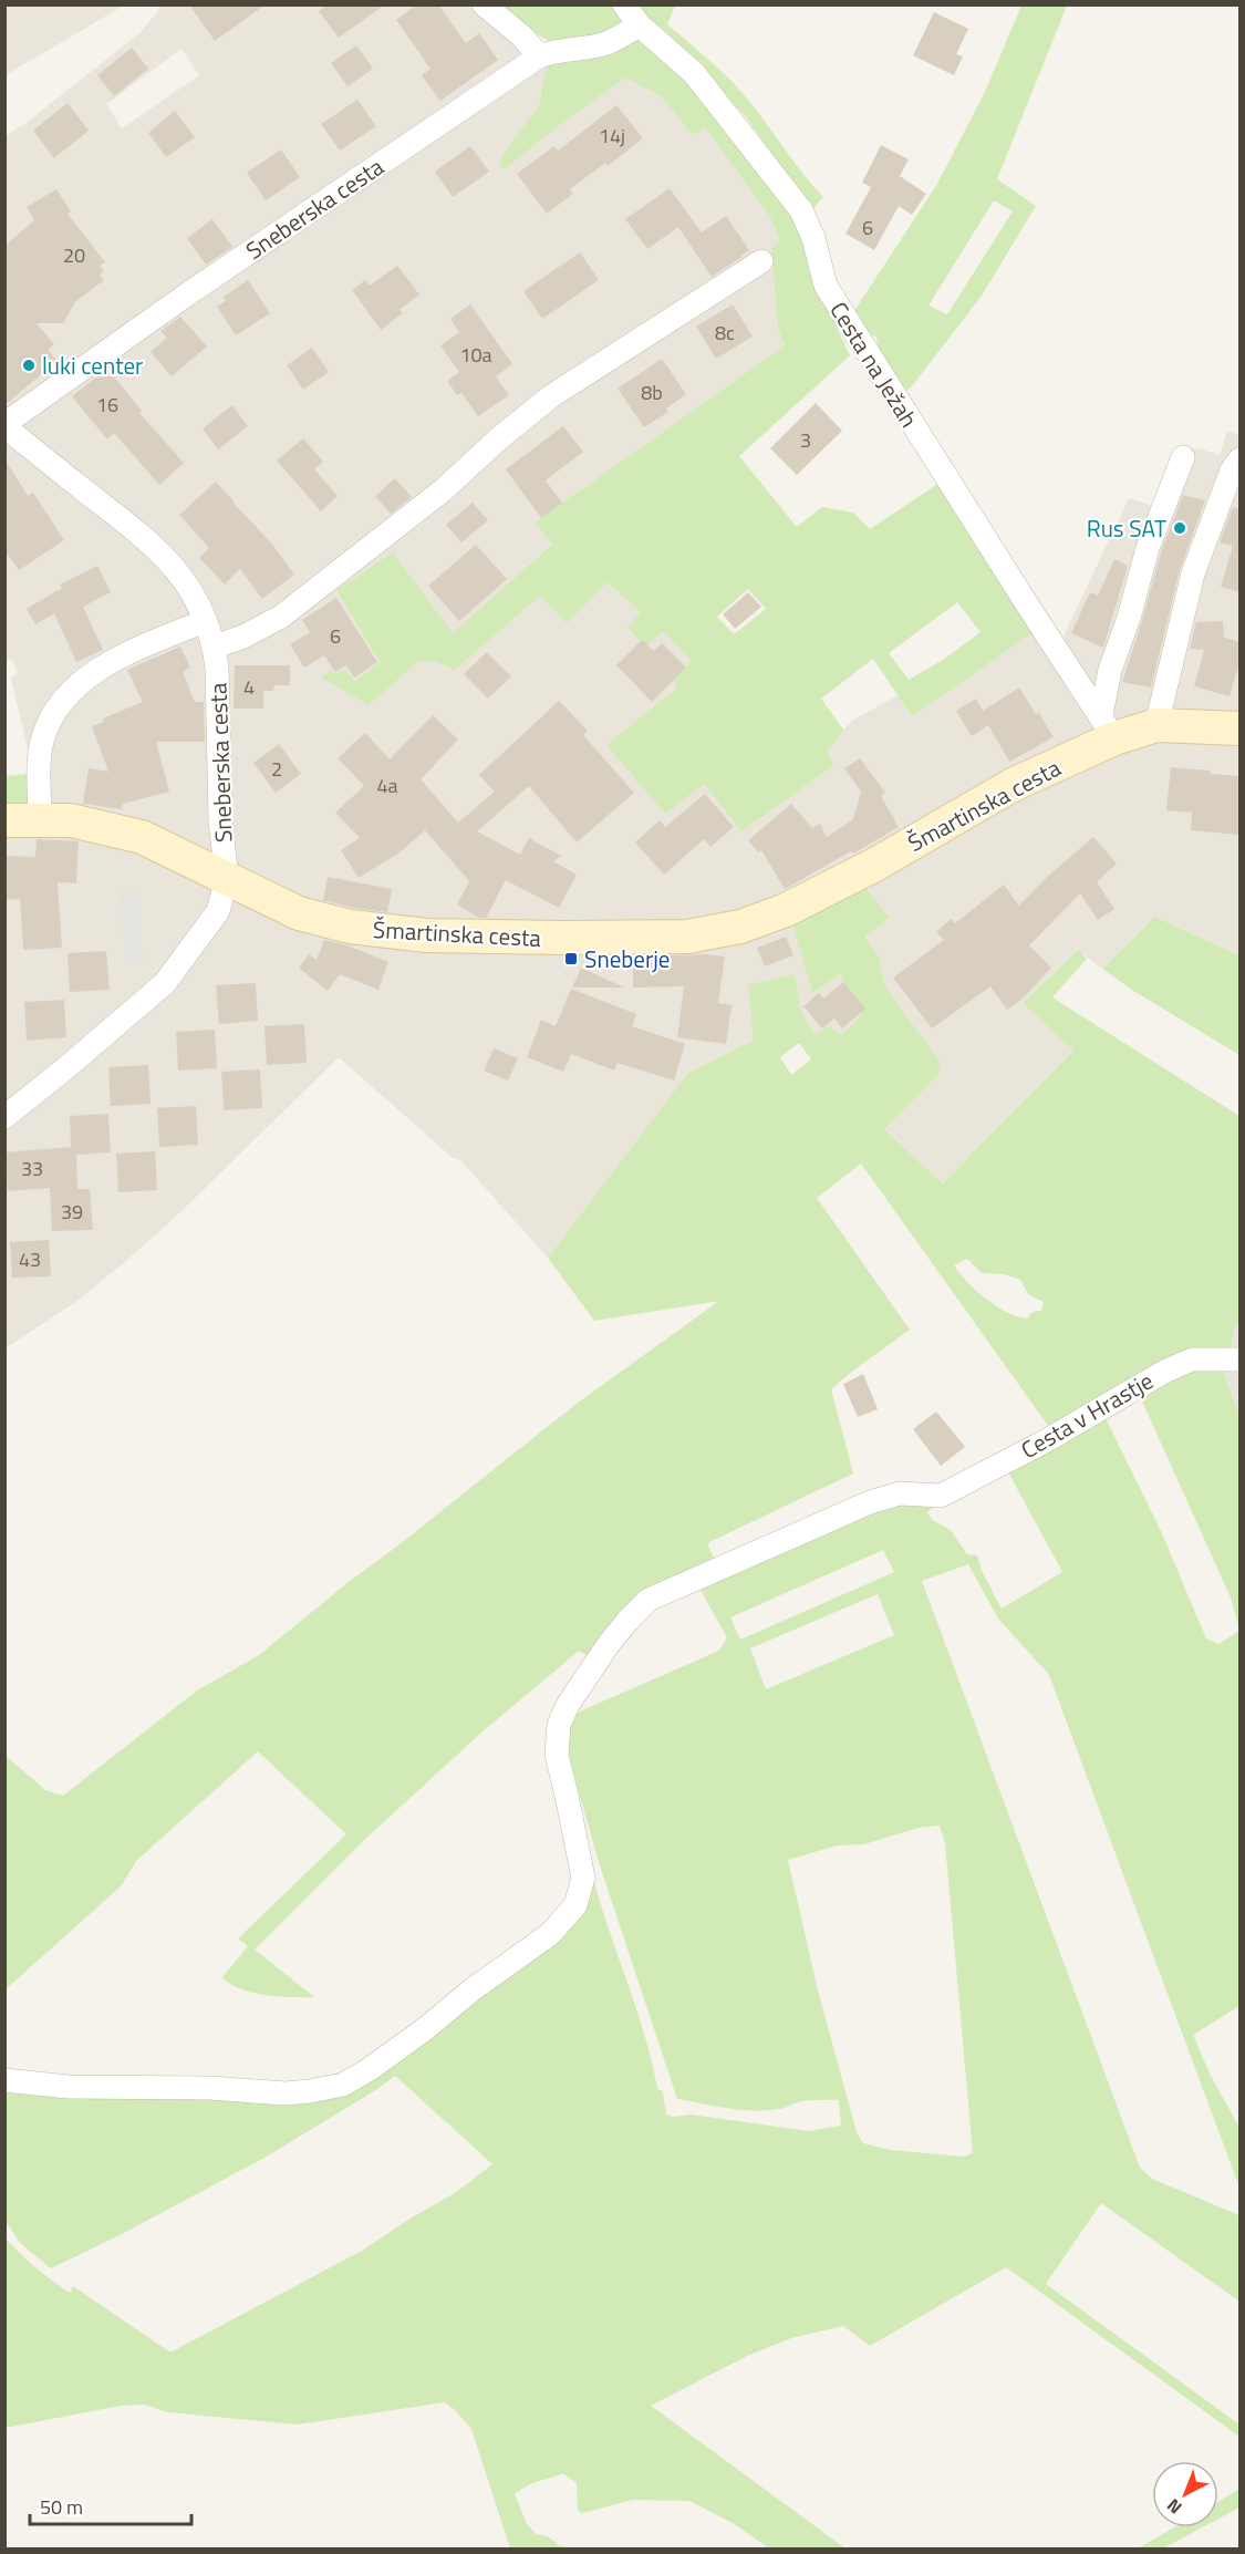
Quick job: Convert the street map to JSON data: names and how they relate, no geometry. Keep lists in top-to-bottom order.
{
  "streets": {
    "main road": ["Šmartinska cesta"],
    "street": ["Sneberska cesta", "Cesta na Ježah", "Cesta v Hrastje"]
  },
  "crossings": [
    ["Sneberska cesta", "Cesta na Ježah"],
    ["Sneberska cesta", "Šmartinska cesta"],
    ["Cesta na Ježah", "Šmartinska cesta"]
  ],
  "places": {
    "other": ["luki center", "Rus SAT"],
    "transit": ["Sneberje"]
  },
  "house_numbers": [
    "14j",
    "6",
    "20",
    "8c",
    "10a",
    "8b",
    "16",
    "3",
    "6",
    "4",
    "2",
    "4a",
    "33",
    "39",
    "43"
  ],
  "scale_bar": "50 m",
  "north": "bottom left"
}
